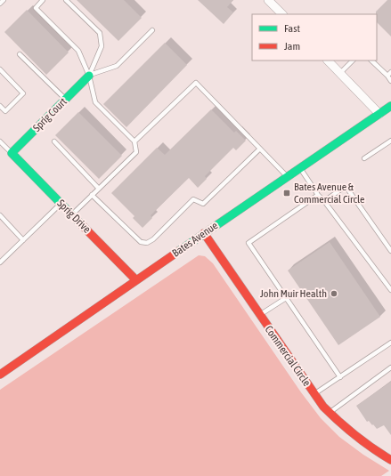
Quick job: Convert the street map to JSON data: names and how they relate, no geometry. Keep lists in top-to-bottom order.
{
  "streets": {
    "street": [
      "Sprig Court",
      "Sprig Drive",
      "Bates Avenue",
      "Commercial Circle"
    ]
  },
  "crossings": [
    ["Sprig Court", "Sprig Drive"],
    ["Sprig Drive", "Bates Avenue"],
    ["Bates Avenue", "Commercial Circle"]
  ],
  "places": {
    "transit": ["Bates Avenue & Commercial Circle"],
    "other": ["John Muir Health"]
  },
  "legend": ["Fast", "Jam"]
}
